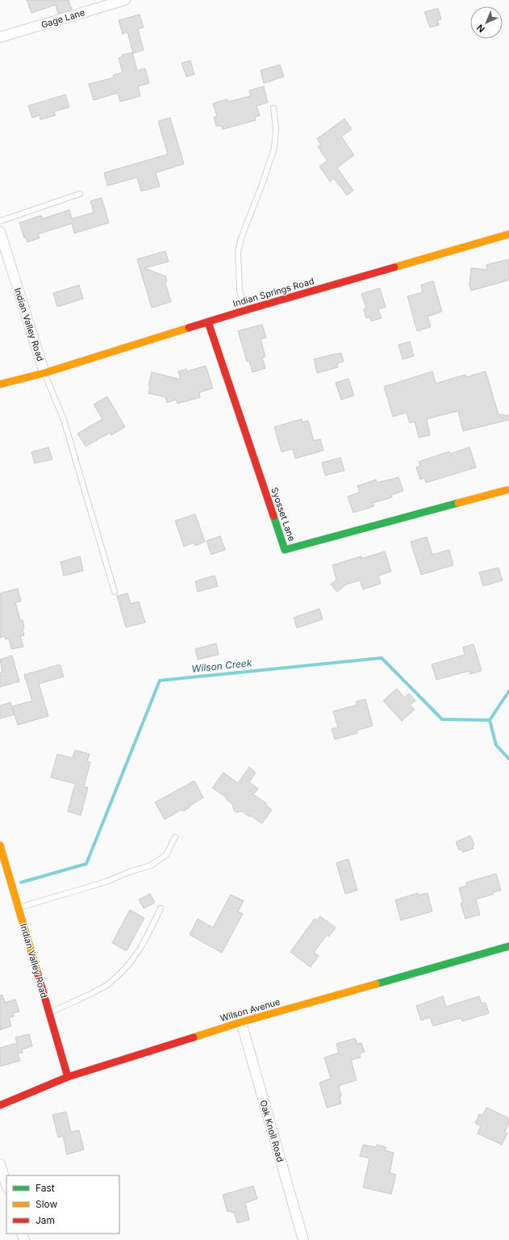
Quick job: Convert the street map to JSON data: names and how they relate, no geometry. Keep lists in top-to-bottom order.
{
  "streets": {
    "street": [
      "Gage Lane",
      "Indian Springs Road",
      "Indian Valley Road",
      "Syosset Lane",
      "Wilson Avenue",
      "Oak Knoll Road"
    ]
  },
  "crossings": [
    ["Indian Springs Road", "Indian Valley Road"],
    ["Indian Springs Road", "Syosset Lane"],
    ["Indian Valley Road", "Wilson Avenue"],
    ["Wilson Avenue", "Oak Knoll Road"]
  ],
  "water": ["Wilson Creek"],
  "legend": ["Fast", "Slow", "Jam"],
  "north": "bottom left"
}
